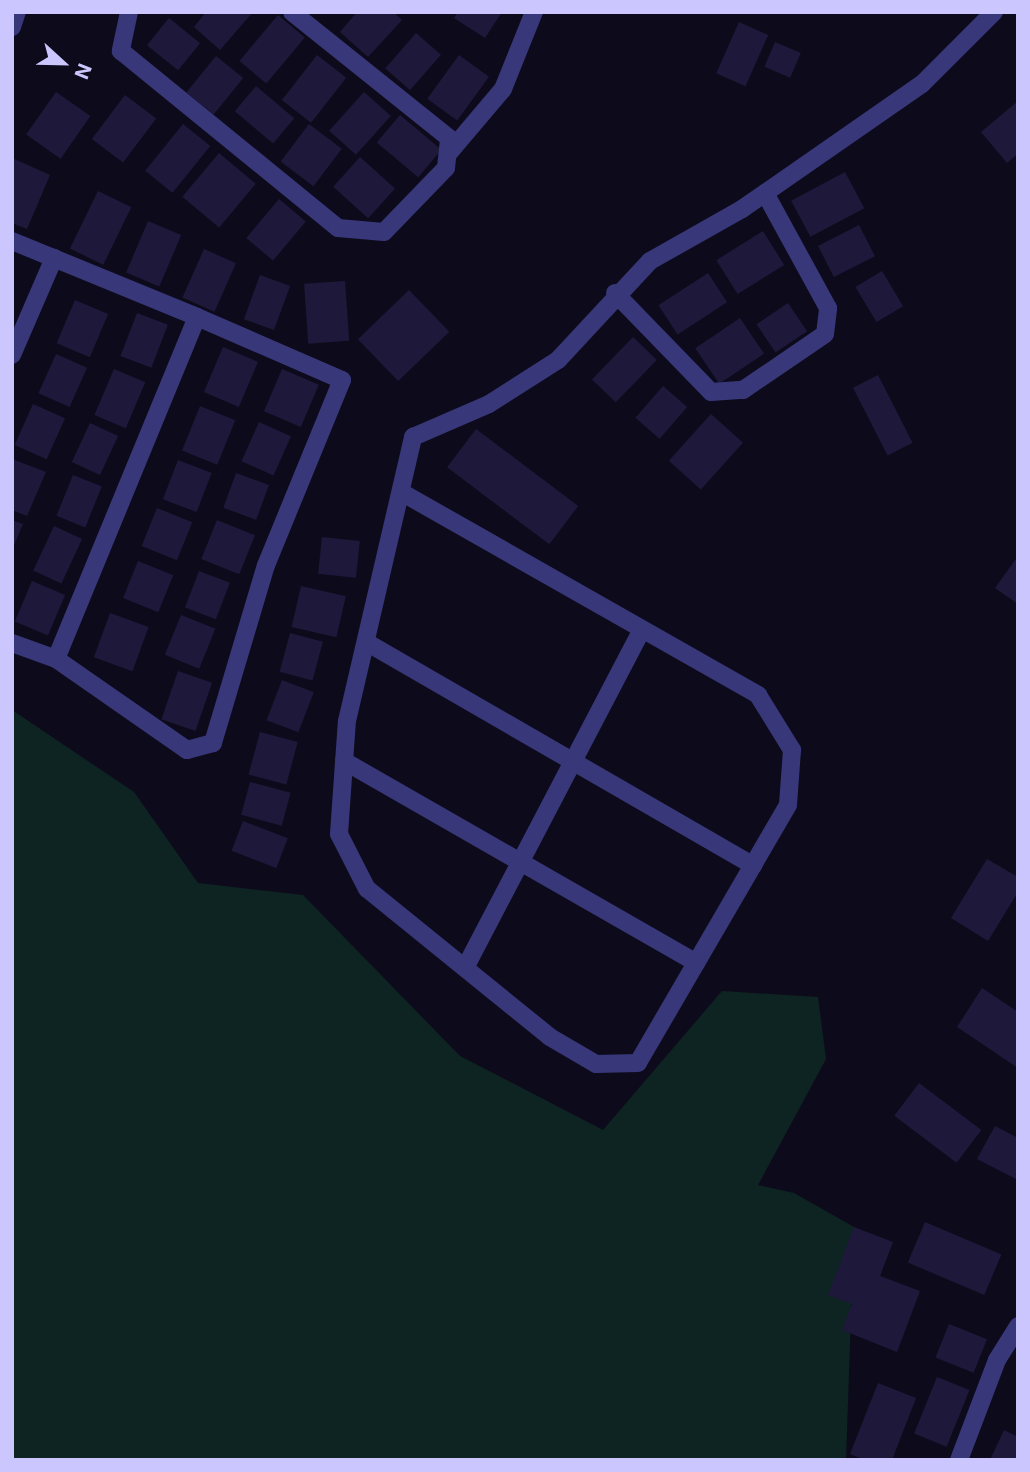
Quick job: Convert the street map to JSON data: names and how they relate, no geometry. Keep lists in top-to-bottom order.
{
  "north": "right"
}
